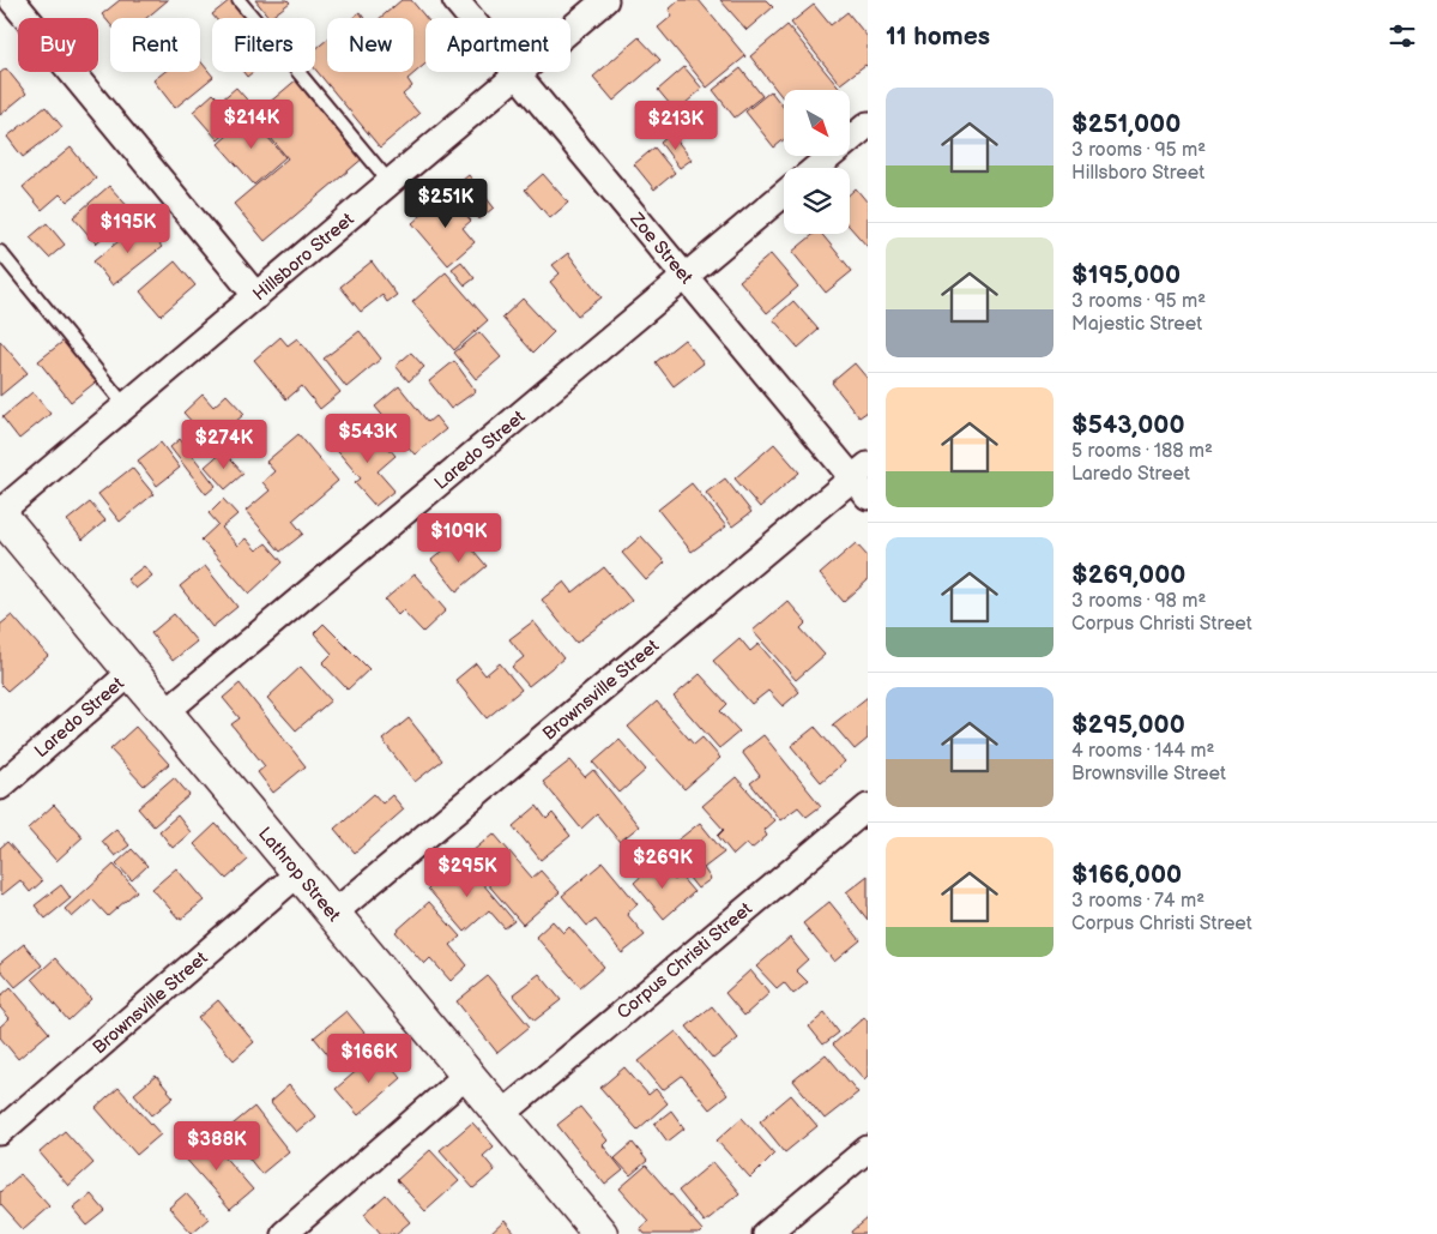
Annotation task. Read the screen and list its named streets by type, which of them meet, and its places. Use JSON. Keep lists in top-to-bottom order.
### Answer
{
  "streets": {
    "street": [
      "Zoe Street",
      "Hillsboro Street",
      "Laredo Street",
      "Brownsville Street",
      "Lathrop Street",
      "Corpus Christi Street"
    ]
  },
  "crossings": [
    ["Zoe Street", "Hillsboro Street"],
    ["Zoe Street", "Laredo Street"],
    ["Zoe Street", "Brownsville Street"],
    ["Hillsboro Street", "Lathrop Street"],
    ["Laredo Street", "Lathrop Street"],
    ["Brownsville Street", "Lathrop Street"],
    ["Lathrop Street", "Corpus Christi Street"]
  ],
  "north": "bottom right",
  "page": {
    "heading": "11 homes",
    "chip": [
      "Buy",
      "Rent",
      "Filters",
      "New",
      "Apartment"
    ],
    "list": [
      {
        "name": "$251,000",
        "note": "3 rooms · 95 m² · Hillsboro Street"
      },
      {
        "name": "$195,000",
        "note": "3 rooms · 95 m² · Majestic Street"
      },
      {
        "name": "$543,000",
        "note": "5 rooms · 188 m² · Laredo Street"
      },
      {
        "name": "$269,000",
        "note": "3 rooms · 98 m² · Corpus Christi Street"
      },
      {
        "name": "$295,000",
        "note": "4 rooms · 144 m² · Brownsville Street"
      },
      {
        "name": "$166,000",
        "note": "3 rooms · 74 m² · Corpus Christi Street"
      }
    ],
    "price": [
      "$214K",
      "$213K",
      "$251K",
      "$195K",
      "$543K",
      "$274K",
      "$109K",
      "$269K",
      "$295K",
      "$166K",
      "$388K"
    ]
  }
}
